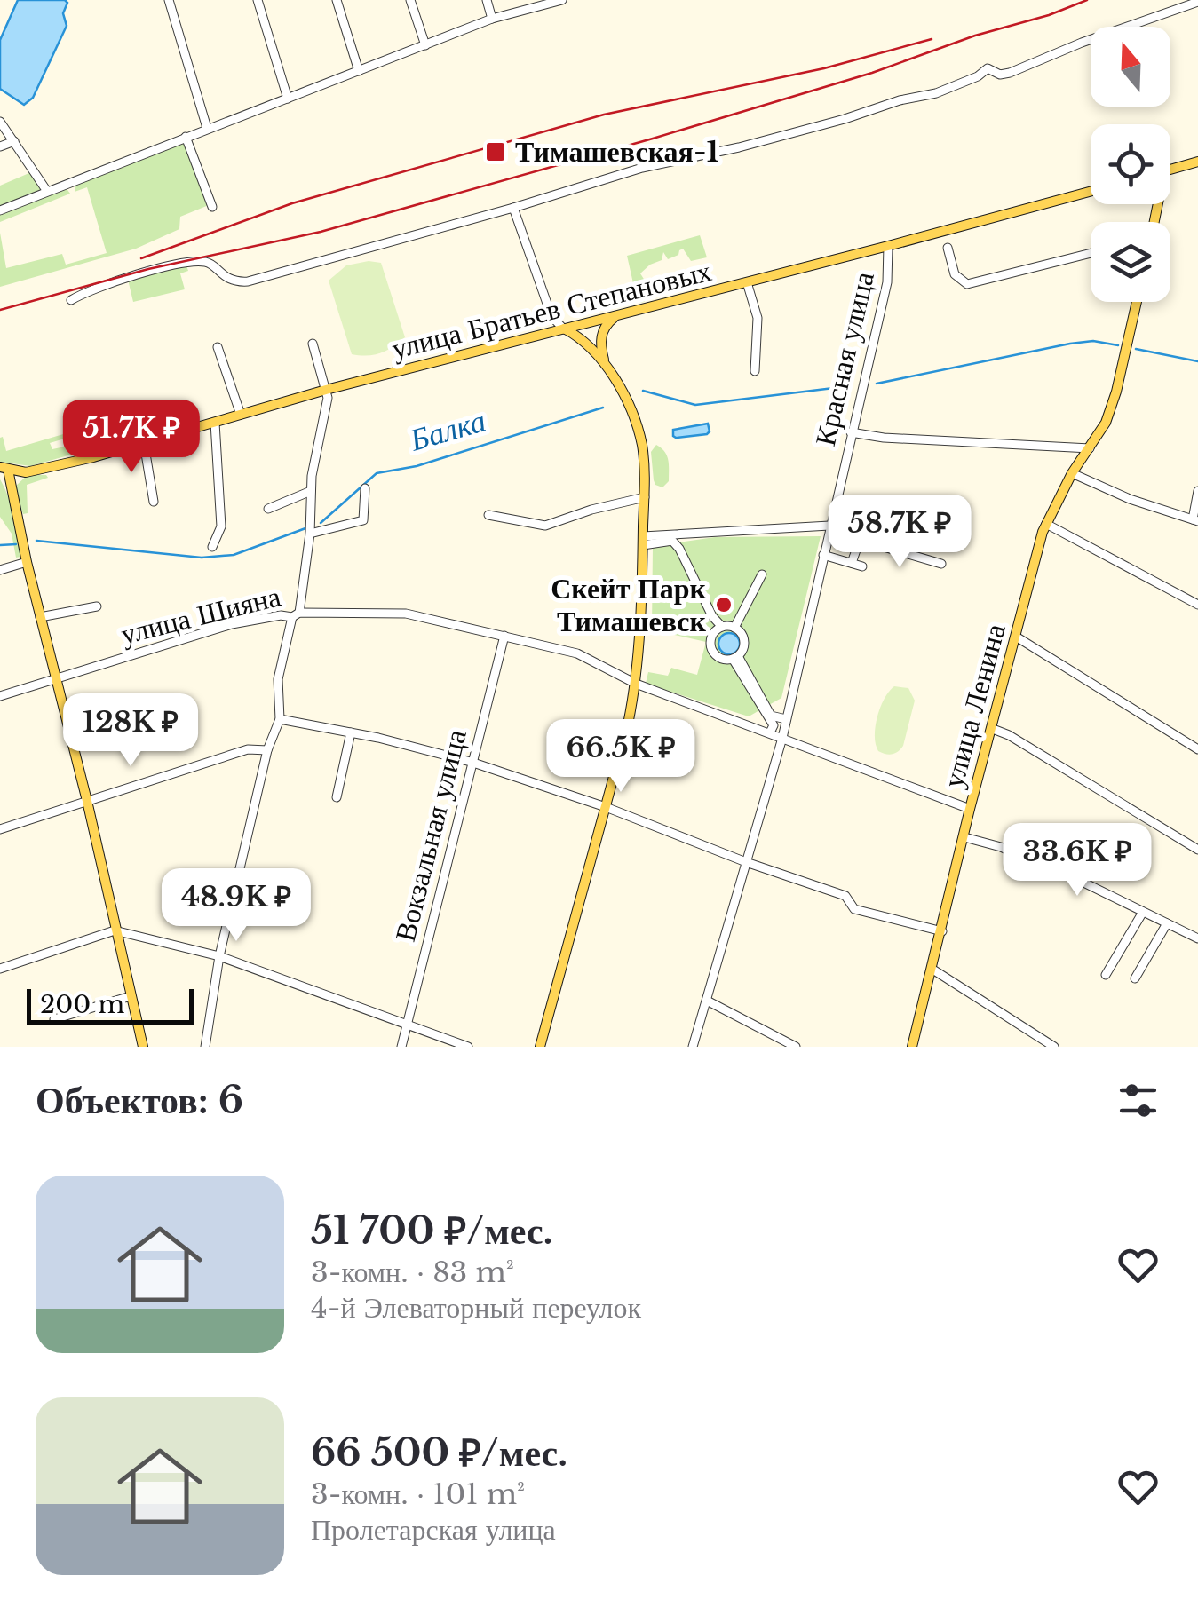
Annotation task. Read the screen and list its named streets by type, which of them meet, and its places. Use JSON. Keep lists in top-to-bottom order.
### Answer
{
  "streets": {
    "main road": ["улица Братьев Степановых", "улица Ленина"],
    "street": ["Красная улица", "улица Шияна", "Вокзальная улица"]
  },
  "crossings": [
    ["улица Братьев Степановых", "Красная улица"],
    ["Красная улица", "улица Шияна"],
    ["улица Шияна", "улица Ленина"],
    ["улица Шияна", "Вокзальная улица"]
  ],
  "water": ["Балка"],
  "places": {
    "transit": ["Тимашевская-1"],
    "other": ["Скейт Парк Тимашевск"]
  },
  "scale_bar": "200 m",
  "north": "top",
  "page": {
    "price": [
      "51.7K ₽",
      "58.7K ₽",
      "128K ₽",
      "66.5K ₽",
      "33.6K ₽",
      "48.9K ₽"
    ],
    "scale": "200 m",
    "heading": "Объектов: 6",
    "list": [
      {
        "name": "51 700 ₽/мес.",
        "note": "3-комн. · 83 m² · 4-й Элеваторный переулок"
      },
      {
        "name": "66 500 ₽/мес.",
        "note": "3-комн. · 101 m² · Пролетарская улица"
      }
    ]
  }
}
